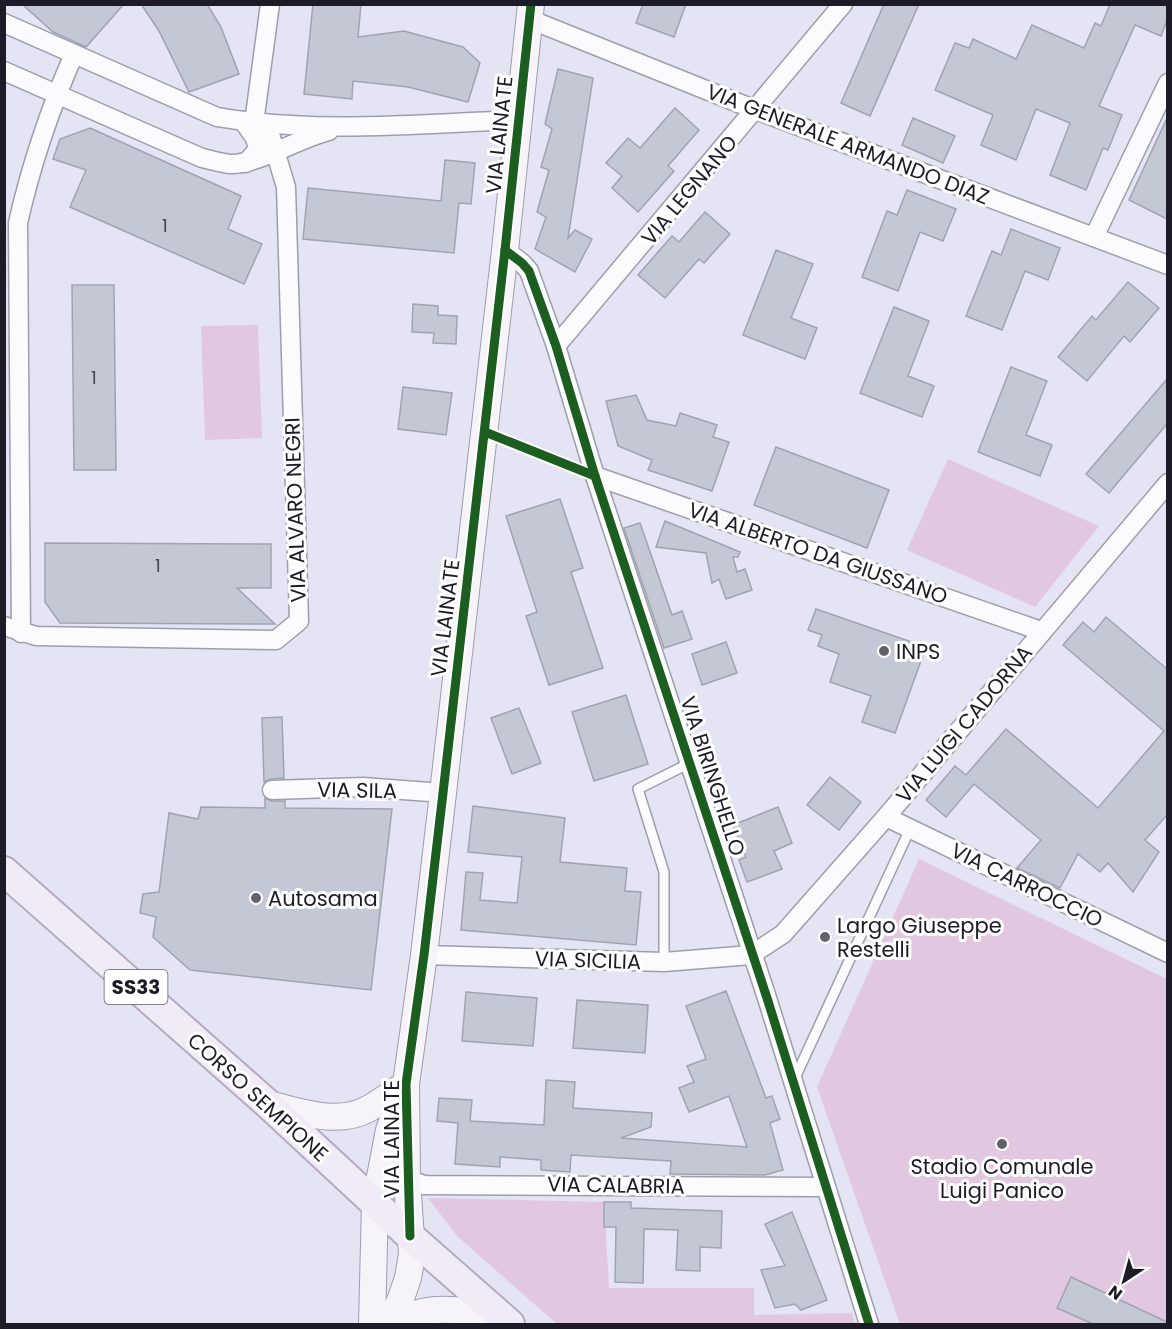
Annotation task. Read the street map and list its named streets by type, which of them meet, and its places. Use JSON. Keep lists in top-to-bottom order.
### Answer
{
  "streets": {
    "main road": ["SS33", "CORSO SEMPIONE"],
    "street": [
      "VIA LAINATE",
      "VIA GENERALE ARMANDO DIAZ",
      "VIA LEGNANO",
      "VIA ALVARO NEGRI",
      "VIA ALBERTO DA GIUSSANO",
      "VIA LUIGI CADORNA",
      "VIA BIRINGHELLO",
      "VIA SILA",
      "VIA CARROCCIO",
      "VIA SICILIA",
      "VIA CALABRIA"
    ]
  },
  "crossings": [
    ["VIA LAINATE", "VIA GENERALE ARMANDO DIAZ"],
    ["VIA LAINATE", "VIA BIRINGHELLO"],
    ["VIA LAINATE", "VIA SILA"],
    ["VIA LAINATE", "VIA SICILIA"],
    ["VIA LAINATE", "CORSO SEMPIONE"],
    ["VIA LAINATE", "VIA CALABRIA"],
    ["VIA GENERALE ARMANDO DIAZ", "VIA LEGNANO"],
    ["VIA LEGNANO", "VIA BIRINGHELLO"],
    ["VIA ALBERTO DA GIUSSANO", "VIA LUIGI CADORNA"],
    ["VIA ALBERTO DA GIUSSANO", "VIA BIRINGHELLO"],
    ["VIA LUIGI CADORNA", "VIA BIRINGHELLO"],
    ["VIA LUIGI CADORNA", "VIA CARROCCIO"],
    ["VIA LUIGI CADORNA", "VIA SICILIA"],
    ["VIA BIRINGHELLO", "VIA SICILIA"],
    ["VIA BIRINGHELLO", "VIA CALABRIA"]
  ],
  "places": [
    "INPS",
    "Autosama",
    "Largo Giuseppe Restelli",
    "Stadio Comunale Luigi Panico"
  ],
  "house_numbers": ["1", "1", "1"],
  "north": "bottom left"
}
